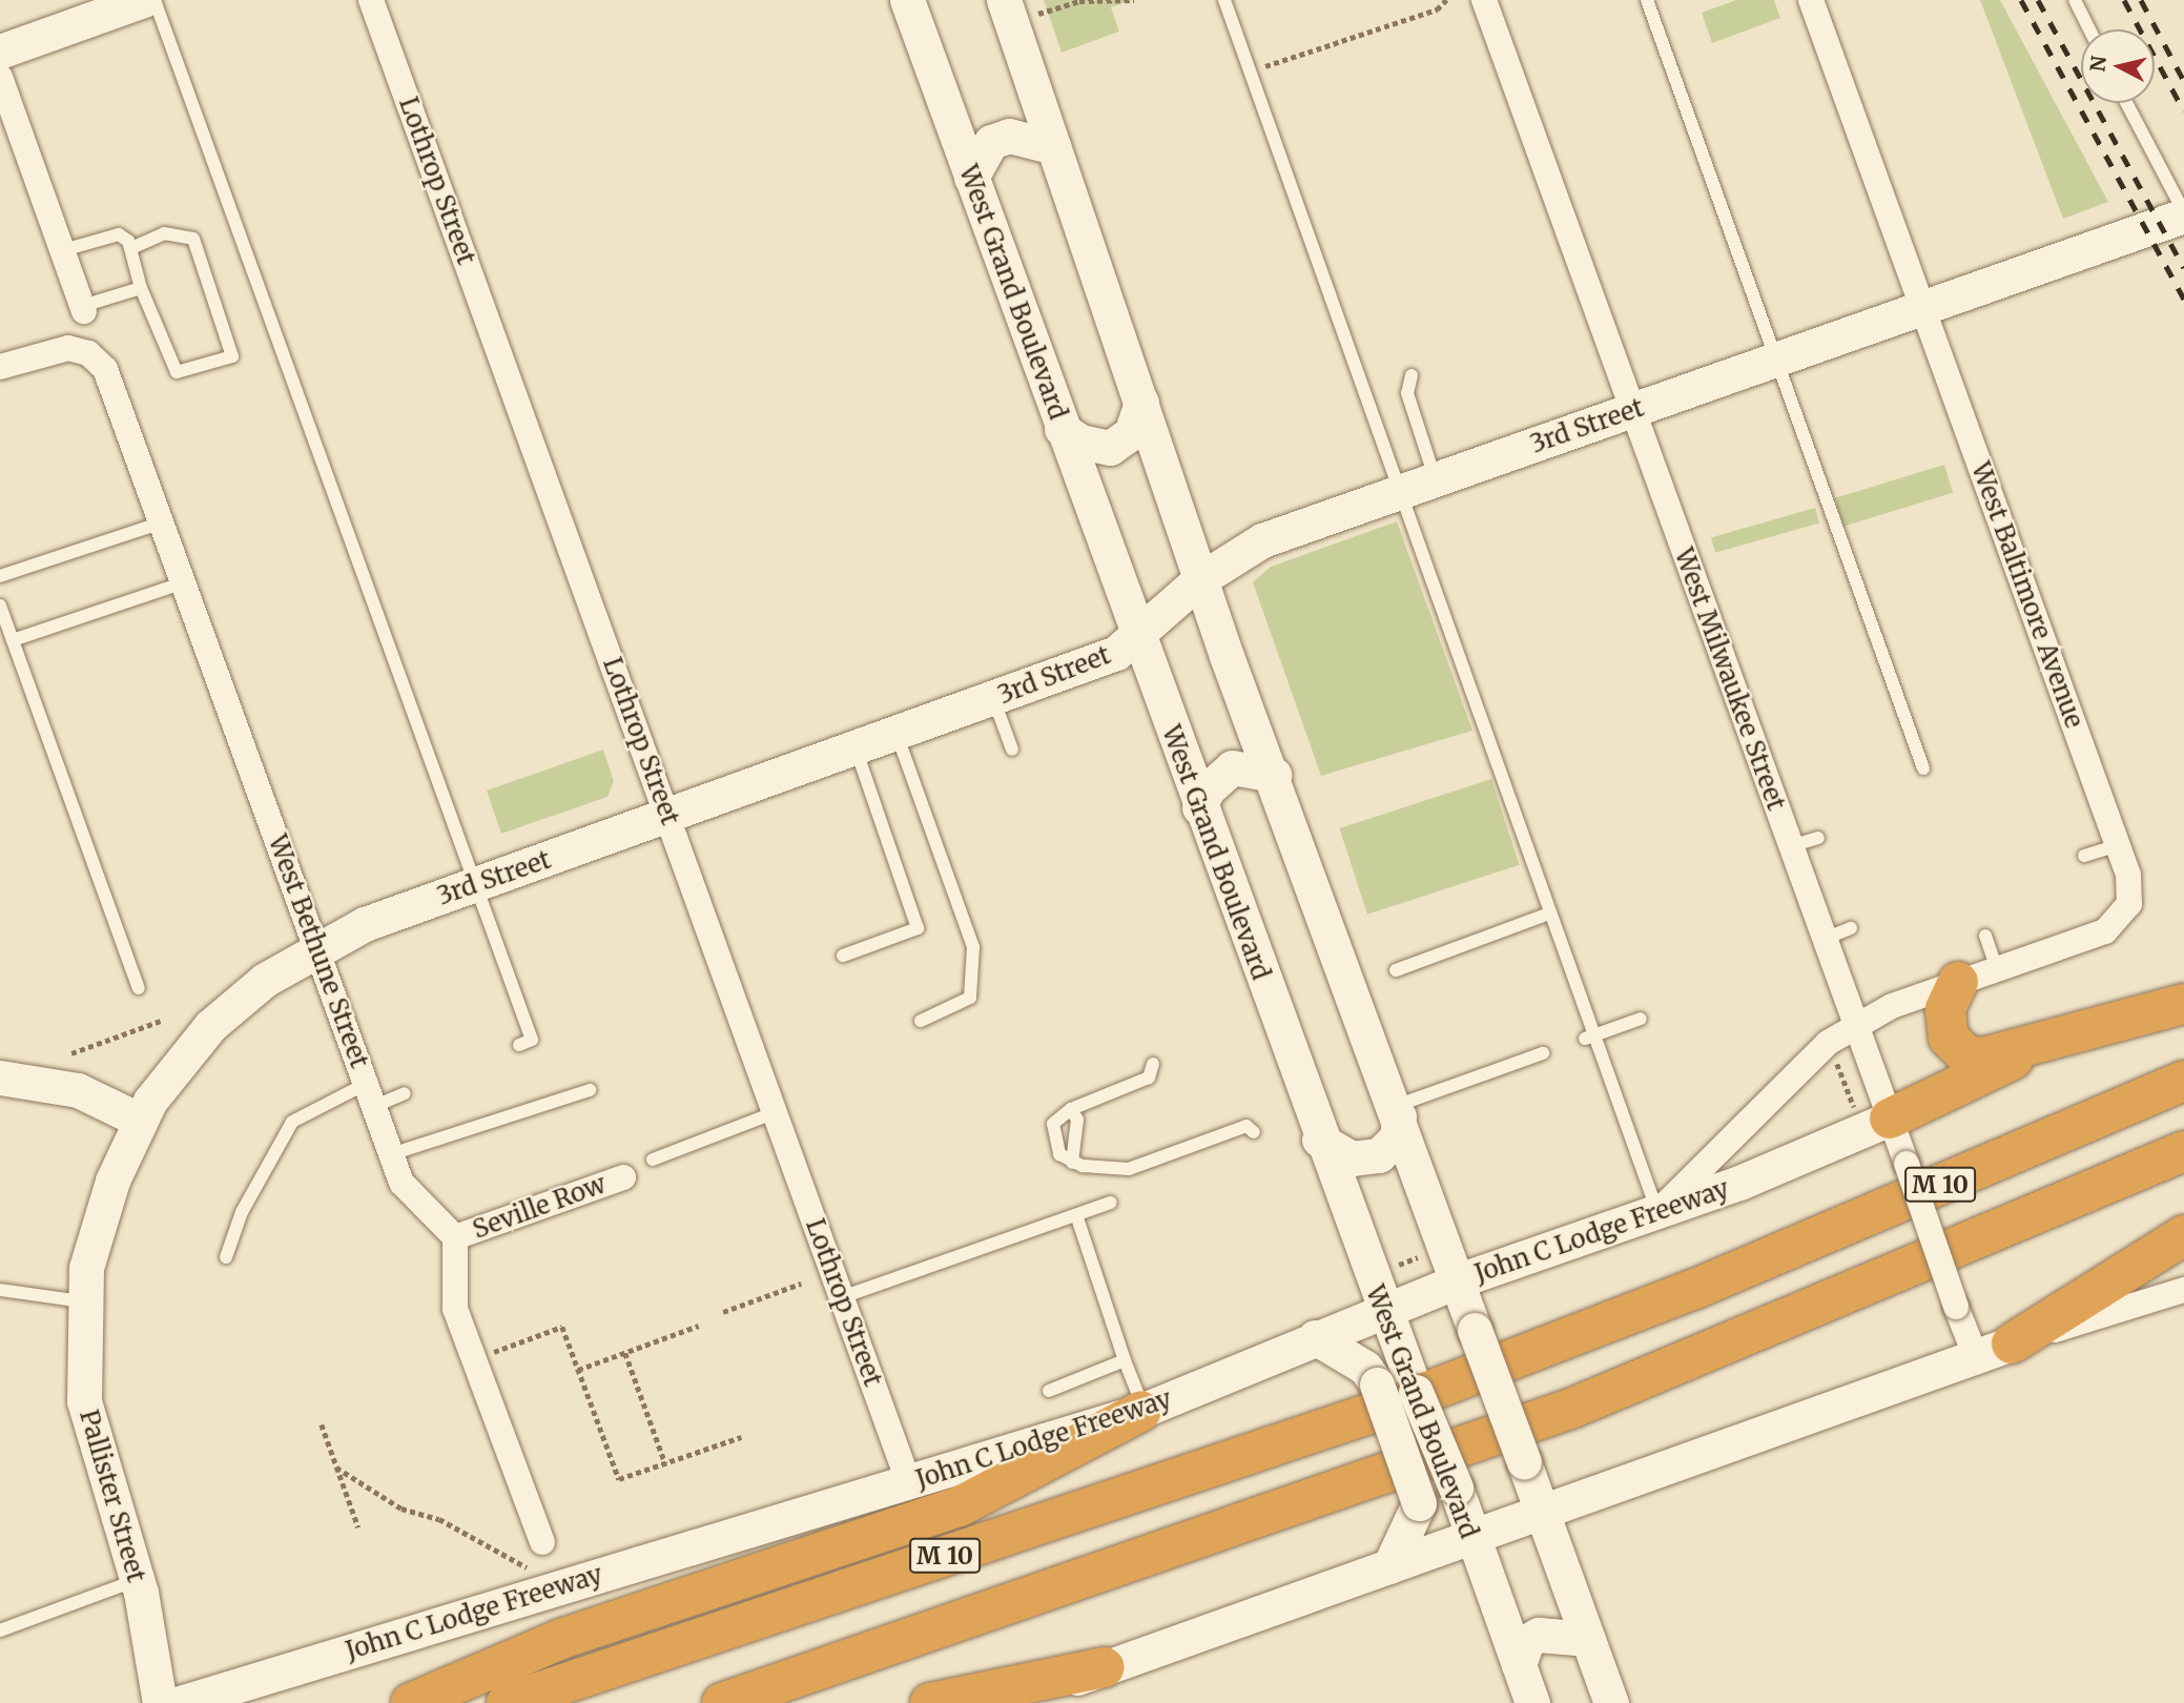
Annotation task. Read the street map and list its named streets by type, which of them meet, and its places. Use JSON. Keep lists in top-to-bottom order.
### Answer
{
  "streets": {
    "highway": ["M 10"],
    "main road": [
      "West Grand Boulevard",
      "3rd Street",
      "John C Lodge Freeway",
      "Pallister Street"
    ],
    "street": [
      "Lothrop Street",
      "West Baltimore Avenue",
      "West Milwaukee Street",
      "West Bethune Street",
      "Seville Row"
    ]
  },
  "crossings": [
    ["Lothrop Street", "3rd Street"],
    ["Lothrop Street", "John C Lodge Freeway"],
    ["West Grand Boulevard", "3rd Street"],
    ["West Grand Boulevard", "John C Lodge Freeway"],
    ["3rd Street", "West Baltimore Avenue"],
    ["3rd Street", "West Milwaukee Street"],
    ["3rd Street", "West Bethune Street"],
    ["3rd Street", "Pallister Street"],
    ["West Baltimore Avenue", "West Milwaukee Street"],
    ["West Baltimore Avenue", "John C Lodge Freeway"],
    ["West Milwaukee Street", "John C Lodge Freeway"],
    ["West Bethune Street", "Seville Row"]
  ],
  "north": "left"
}
